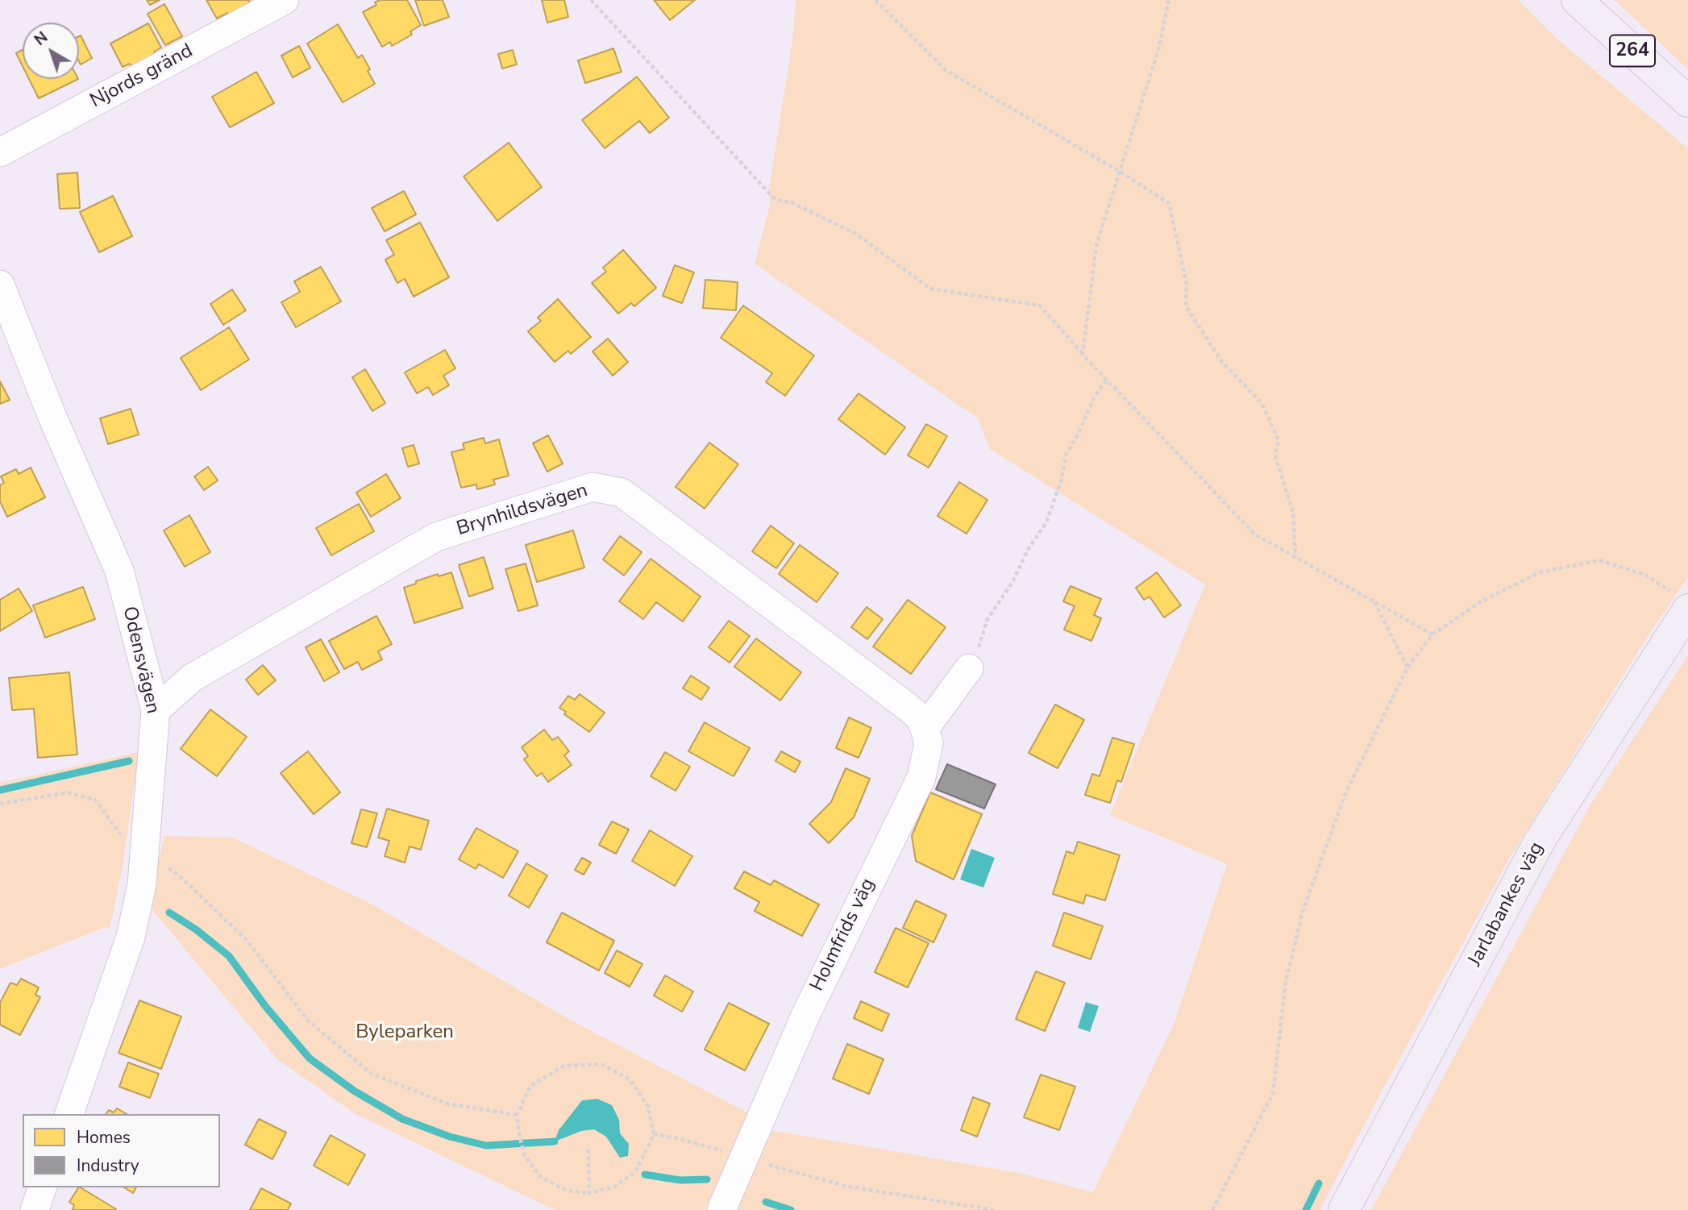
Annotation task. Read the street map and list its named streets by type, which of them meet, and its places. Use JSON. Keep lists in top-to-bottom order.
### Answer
{
  "streets": {
    "main road": ["264", "Jarlabankes väg"],
    "street": [
      "Njords gränd",
      "Brynhildsvägen",
      "Odensvägen",
      "Holmfrids väg"
    ]
  },
  "crossings": [
    ["Brynhildsvägen", "Odensvägen"],
    ["Brynhildsvägen", "Holmfrids väg"]
  ],
  "parks": ["Byleparken"],
  "legend": ["Homes", "Industry"],
  "north": "top left"
}
